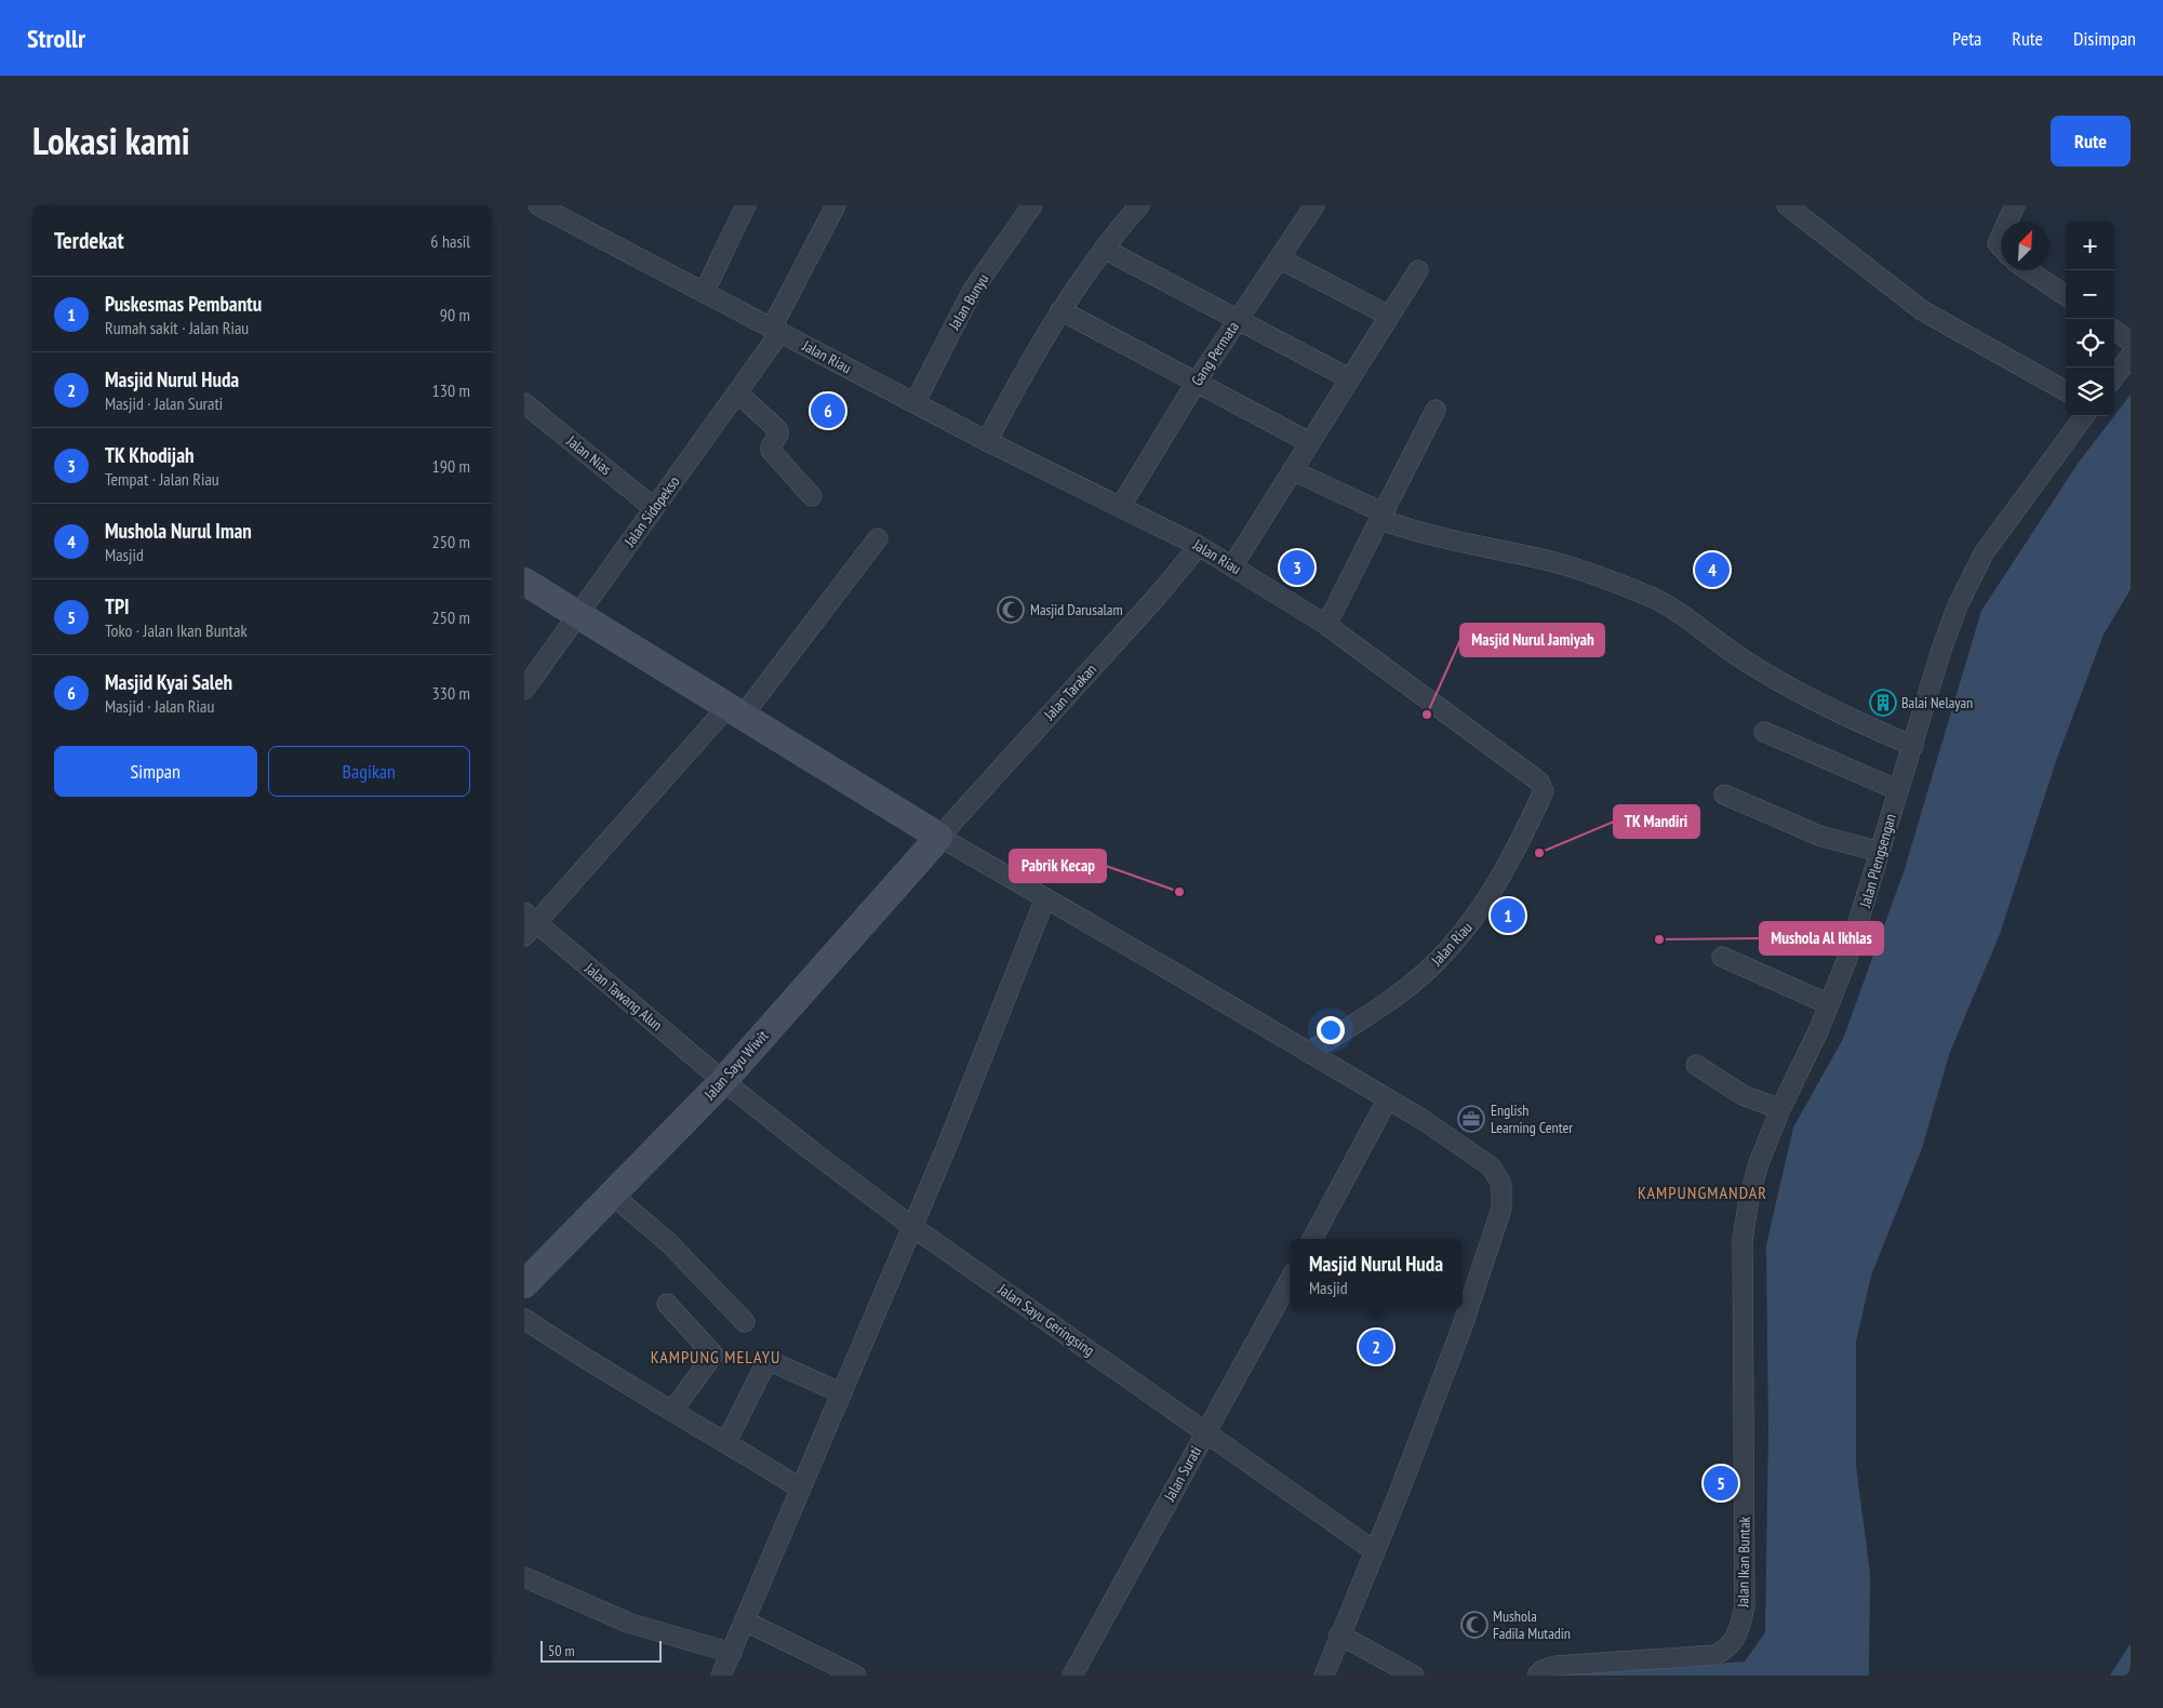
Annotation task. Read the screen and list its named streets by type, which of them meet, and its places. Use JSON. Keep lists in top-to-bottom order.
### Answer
{
  "streets": {
    "main road": ["Jalan Sayu Wiwit"],
    "street": [
      "Jalan Bunyu",
      "Gang Permata",
      "Jalan Riau",
      "Jalan Nias",
      "Jalan Sidopekso",
      "Jalan Tarakan",
      "Jalan Plengsengan",
      "Jalan Tawang Alun",
      "Jalan Sayu Geringsing",
      "Jalan Surati",
      "Jalan Ikan Buntak"
    ]
  },
  "crossings": [
    ["Jalan Bunyu", "Jalan Riau"],
    ["Gang Permata", "Jalan Riau"],
    ["Jalan Riau", "Jalan Sidopekso"],
    ["Jalan Riau", "Jalan Tarakan"],
    ["Jalan Nias", "Jalan Sidopekso"],
    ["Jalan Tarakan", "Jalan Sayu Wiwit"],
    ["Jalan Plengsengan", "Jalan Ikan Buntak"],
    ["Jalan Tawang Alun", "Jalan Sayu Wiwit"],
    ["Jalan Tawang Alun", "Jalan Sayu Geringsing"],
    ["Jalan Sayu Wiwit", "Jalan Sayu Geringsing"],
    ["Jalan Sayu Geringsing", "Jalan Surati"]
  ],
  "districts": ["KAMPUNGMANDAR", "KAMPUNG MELAYU"],
  "places": {
    "mosque": ["Masjid Darusalam", "Mushola Fadila Mutadin"],
    "building": ["Balai Nelayan"],
    "other": [
      "Masjid Nurul Jamiyah",
      "TK Mandiri",
      "Pabrik Kecap",
      "Mushola Al Ikhlas"
    ],
    "office": ["English Learning Center"]
  },
  "scale_bar": "50 m",
  "north": "top right",
  "page": {
    "header": "Strollr",
    "nav": ["Peta", "Rute", "Disimpan"],
    "title": "Lokasi kami",
    "buttons": [
      "Rute",
      ["Simpan", "Bagikan"]
    ],
    "heading": ["Terdekat", "6 hasil"],
    "map_buttons": ["+", "−"],
    "list": [
      {
        "mark": "1",
        "name": "Puskesmas Pembantu",
        "note": "Rumah sakit · Jalan Riau",
        "value": "90 m"
      },
      {
        "mark": "2",
        "name": "Masjid Nurul Huda",
        "note": "Masjid · Jalan Surati",
        "value": "130 m"
      },
      {
        "mark": "3",
        "name": "TK Khodijah",
        "note": "Tempat · Jalan Riau",
        "value": "190 m"
      },
      {
        "mark": "4",
        "name": "Mushola Nurul Iman",
        "note": "Masjid",
        "value": "250 m"
      },
      {
        "mark": "5",
        "name": "TPI",
        "note": "Toko · Jalan Ikan Buntak",
        "value": "250 m"
      },
      {
        "mark": "6",
        "name": "Masjid Kyai Saleh",
        "note": "Masjid · Jalan Riau",
        "value": "330 m"
      }
    ],
    "pins": [
      "6",
      "3",
      "4",
      "1",
      "2",
      "5"
    ],
    "popup": ["Masjid Nurul Huda", "Masjid"],
    "scale": "50 m"
  }
}
